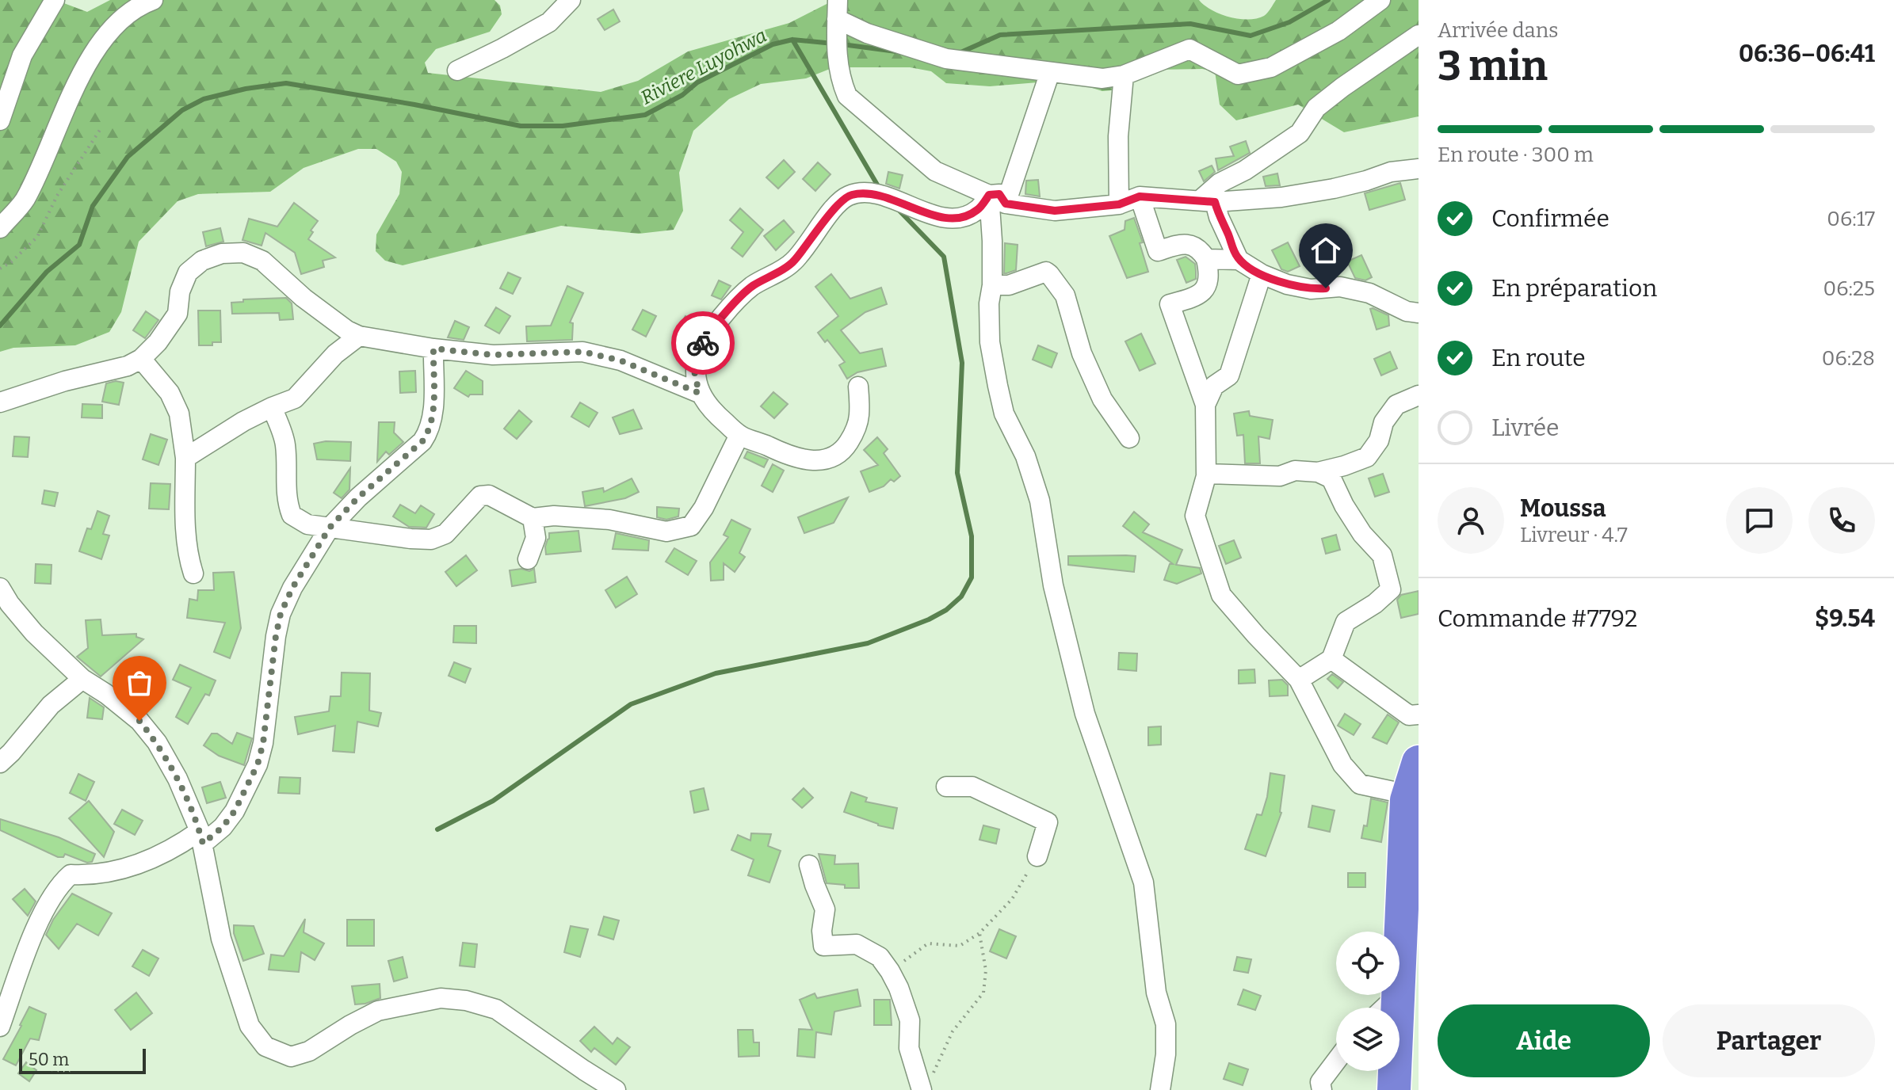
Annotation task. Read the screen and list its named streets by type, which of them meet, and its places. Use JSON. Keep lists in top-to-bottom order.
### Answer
{
  "water": ["Riviere Luyohwa"],
  "scale_bar": "50 m",
  "page": {
    "heading": ["3 min", "Arrivée dans", "06:36–06:41"],
    "panel": [
      "Moussa",
      "Livreur · 4.7",
      "Commande #7792",
      "$9.54"
    ],
    "bar": "En route · 300 m",
    "list": [
      ["Confirmée", "06:17"],
      ["En préparation", "06:25"],
      ["En route", "06:28"],
      "Livrée"
    ],
    "buttons": ["Aide", "Partager"],
    "scale": "50 m"
  }
}
